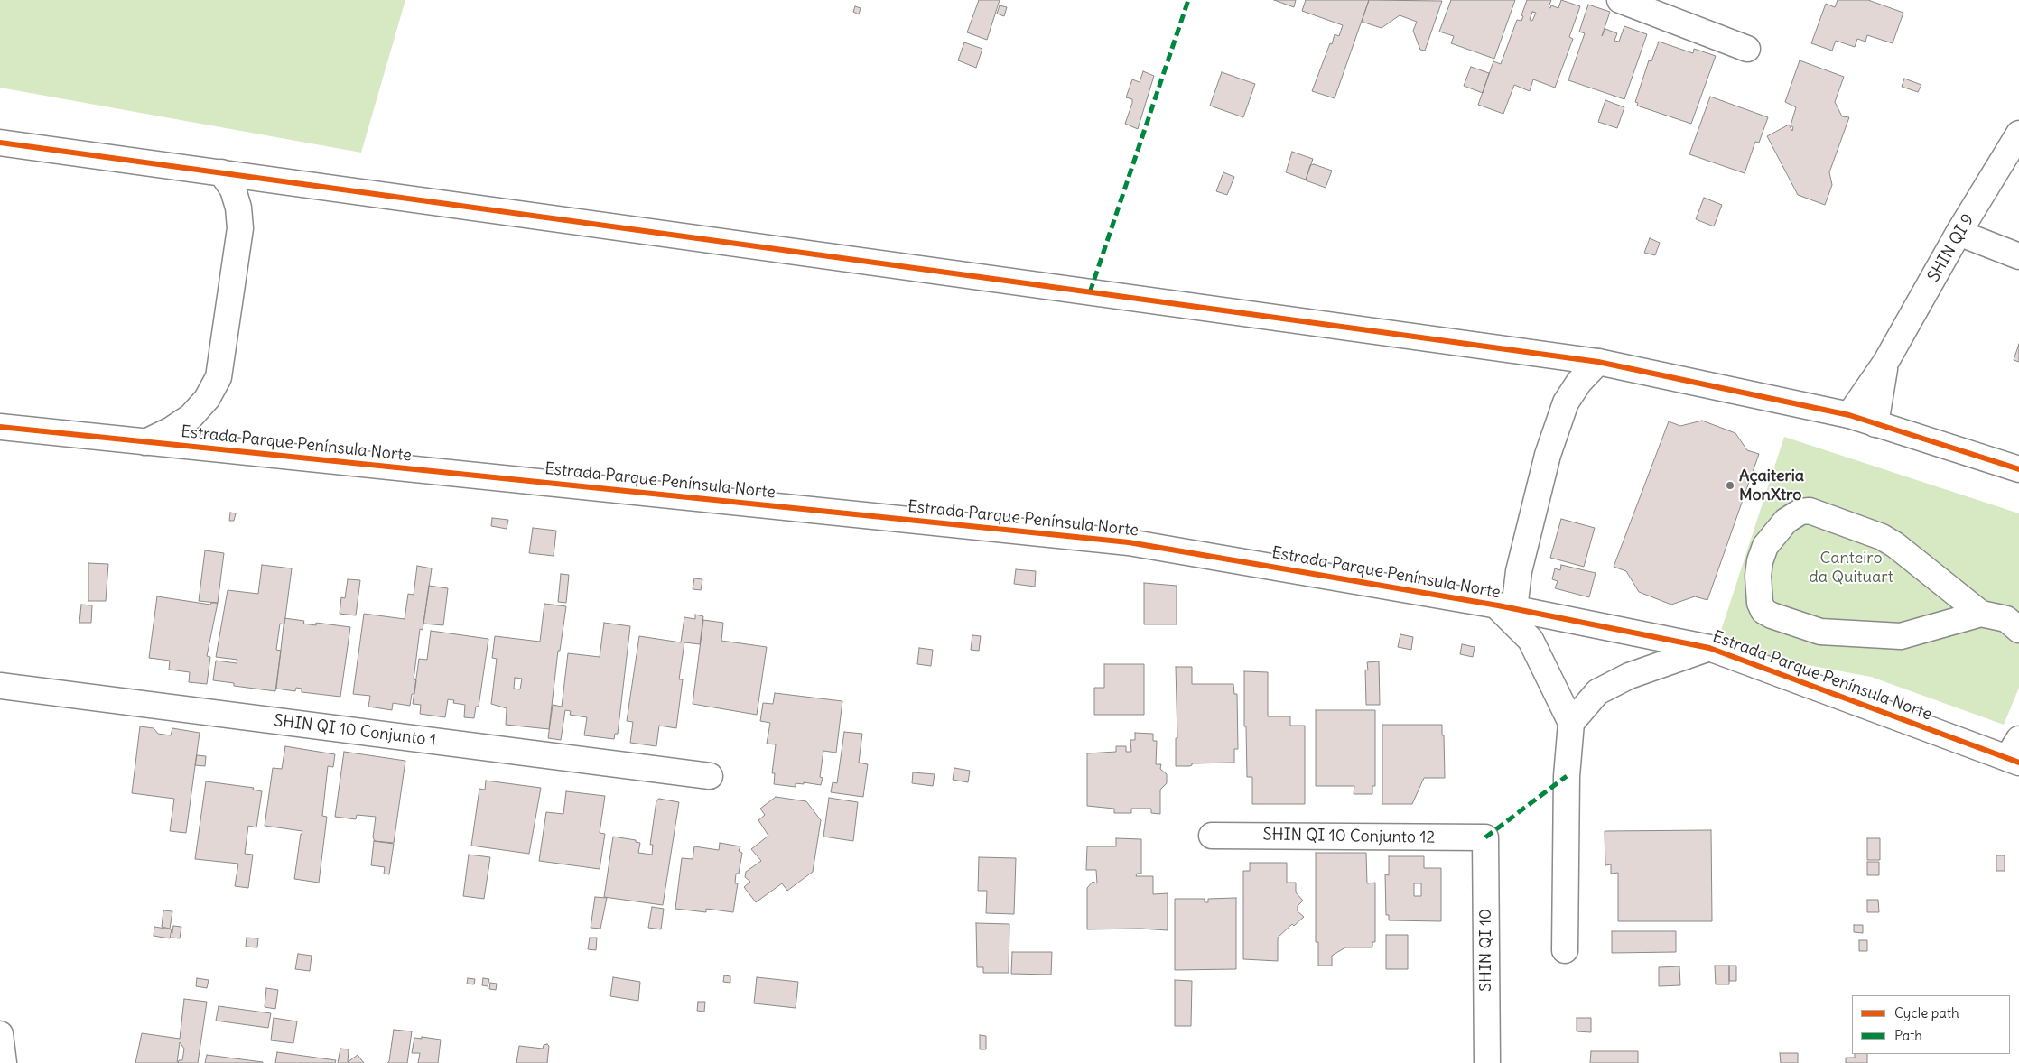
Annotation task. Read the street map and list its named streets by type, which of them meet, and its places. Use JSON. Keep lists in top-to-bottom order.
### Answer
{
  "streets": {
    "main road": [
      "SHIN QI 9",
      "Estrada Parque Península Norte",
      "SHIN QI 10 Conjunto 1",
      "SHIN QI 10 Conjunto 12",
      "SHIN QI 10"
    ]
  },
  "crossings": [
    ["SHIN QI 10 Conjunto 12", "SHIN QI 10"]
  ],
  "parks": ["Canteiro da Quituart"],
  "places": ["Açaiteria MonXtro"],
  "legend": ["Cycle path", "Path"]
}
